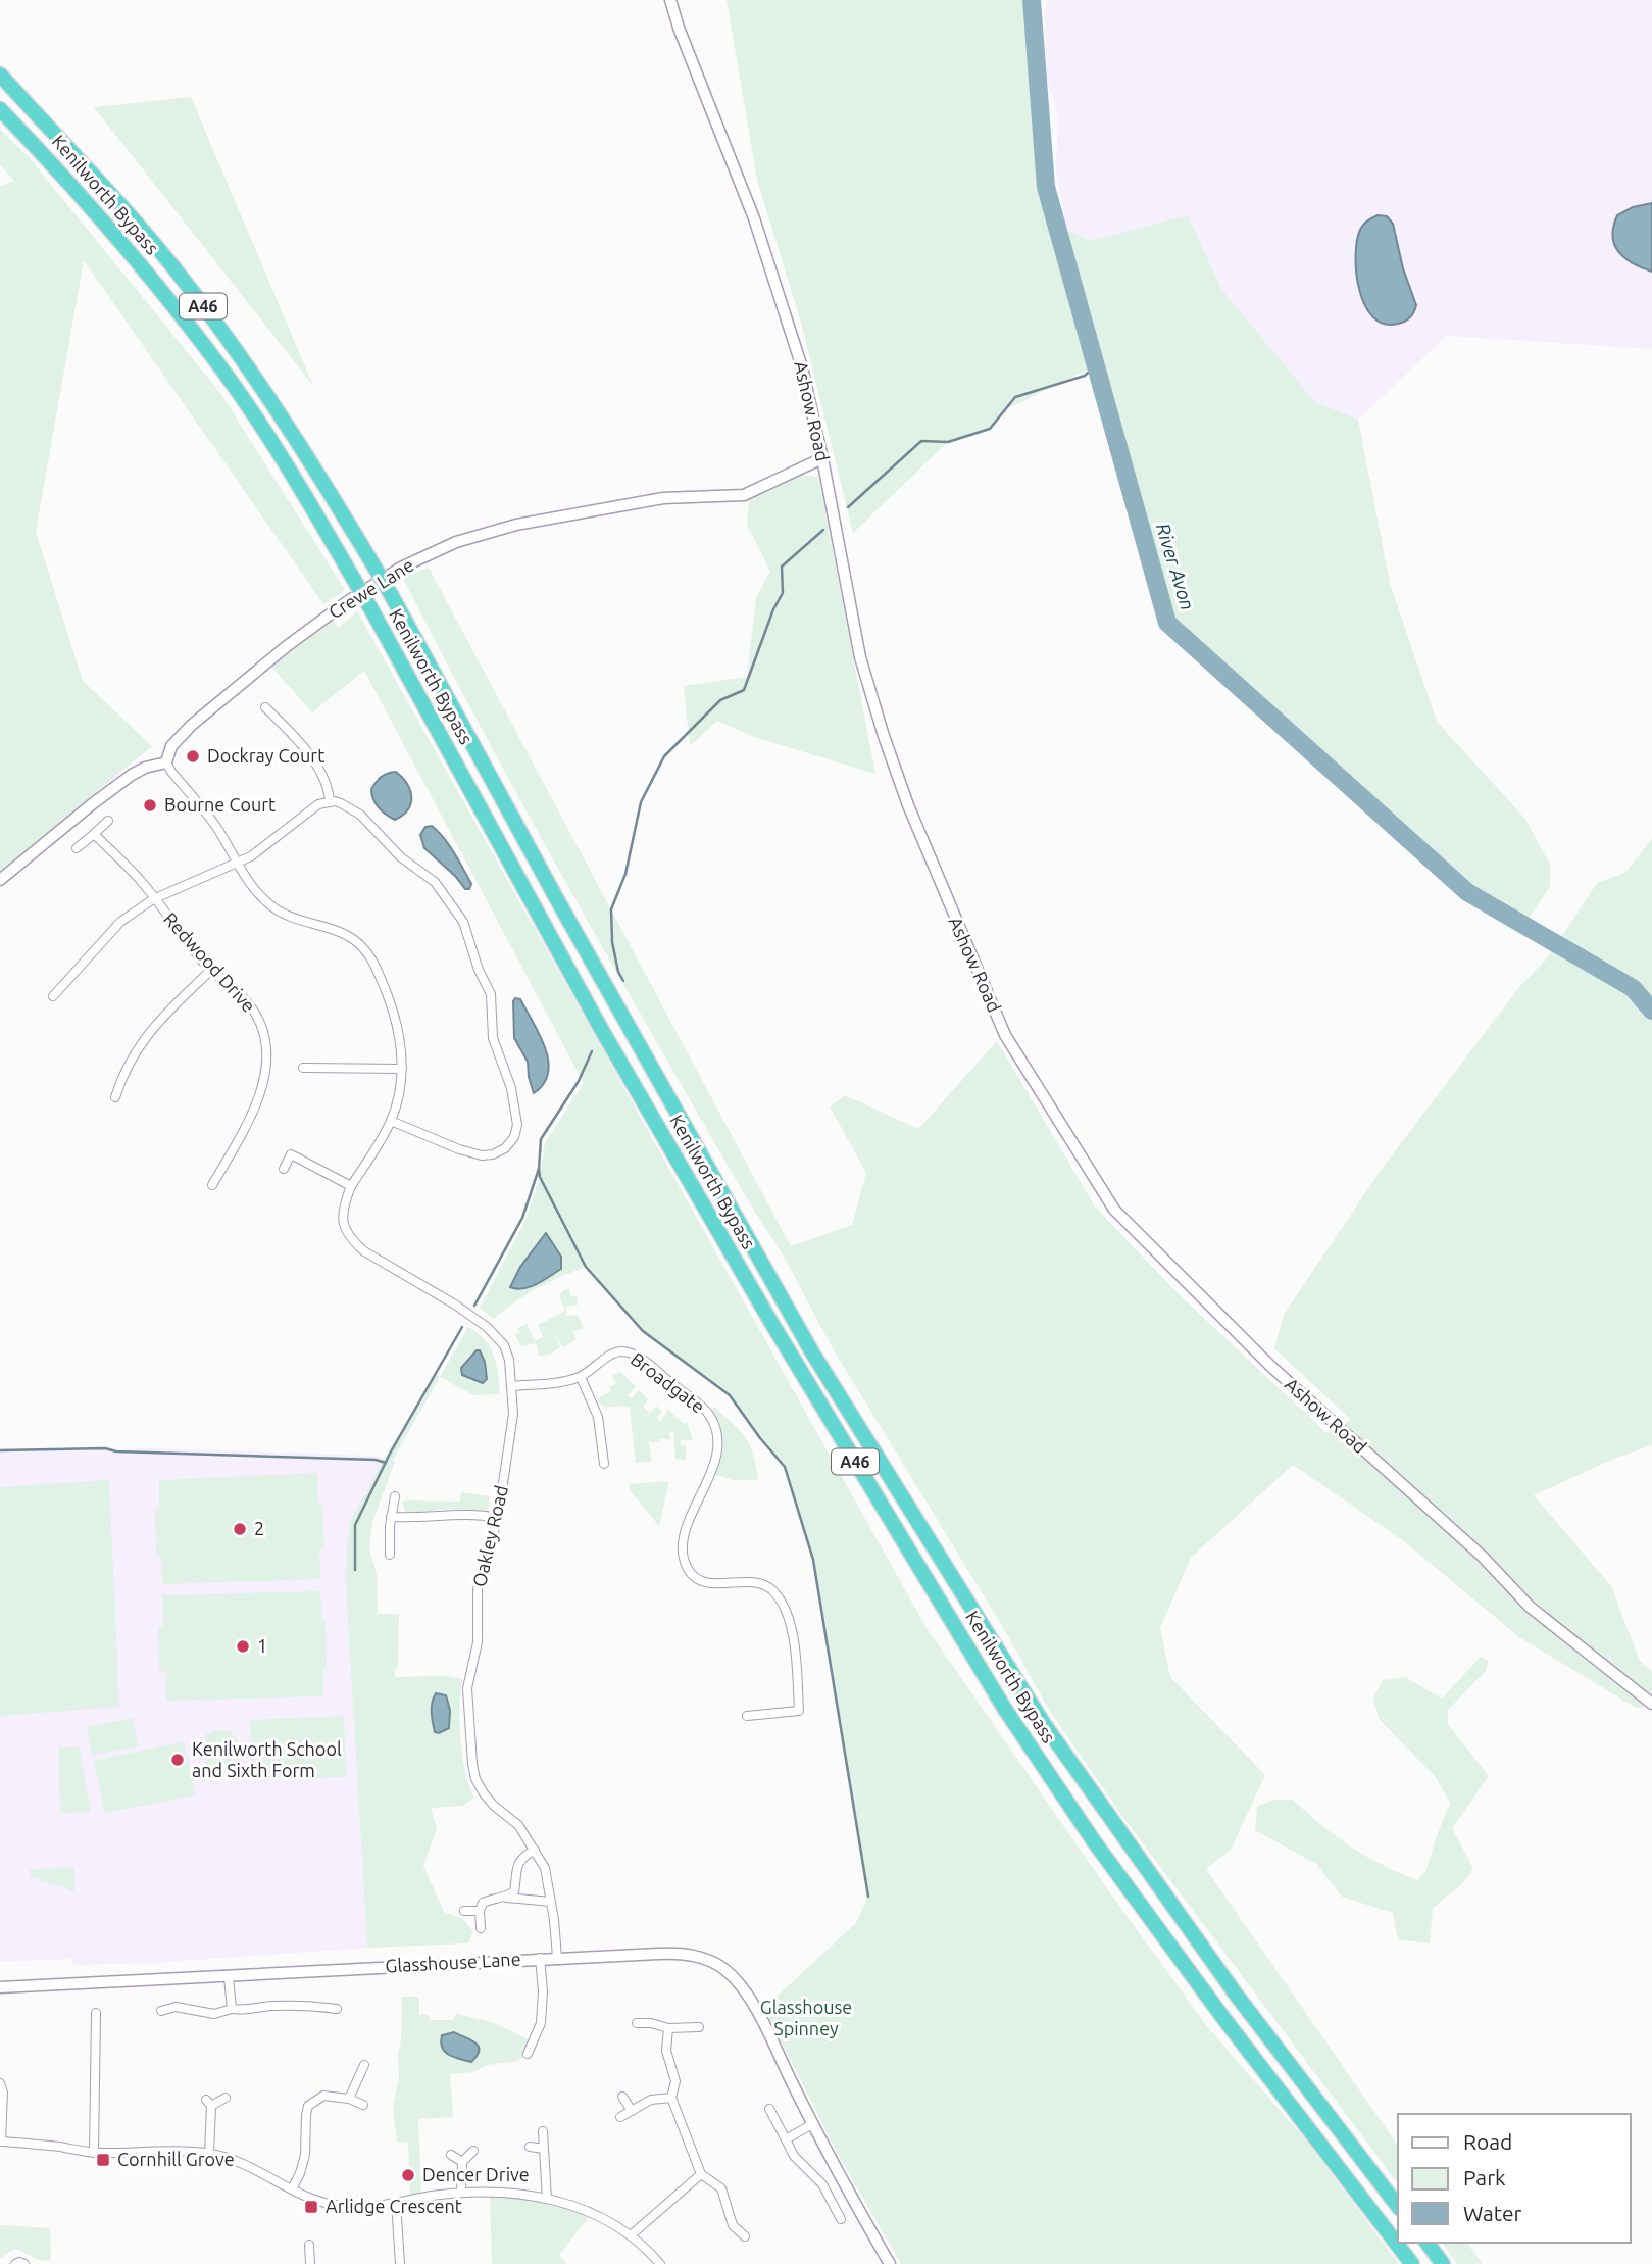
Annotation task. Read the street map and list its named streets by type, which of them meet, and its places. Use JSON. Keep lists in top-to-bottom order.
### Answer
{
  "streets": {
    "highway": ["Kenilworth Bypass", "A46"],
    "street": [
      "Ashow Road",
      "Crewe Lane",
      "Redwood Drive",
      "Broadgate",
      "Oakley Road",
      "Glasshouse Lane"
    ]
  },
  "crossings": [
    ["Ashow Road", "Crewe Lane"],
    ["Broadgate", "Oakley Road"],
    ["Oakley Road", "Glasshouse Lane"]
  ],
  "water": ["River Avon"],
  "parks": ["Glasshouse Spinney"],
  "places": {
    "other": [
      "Dockray Court",
      "Bourne Court",
      "2",
      "1",
      "Kenilworth School and Sixth Form",
      "Dencer Drive"
    ],
    "transit": ["Cornhill Grove", "Arlidge Crescent"]
  },
  "legend": ["Road", "Park", "Water"]
}
